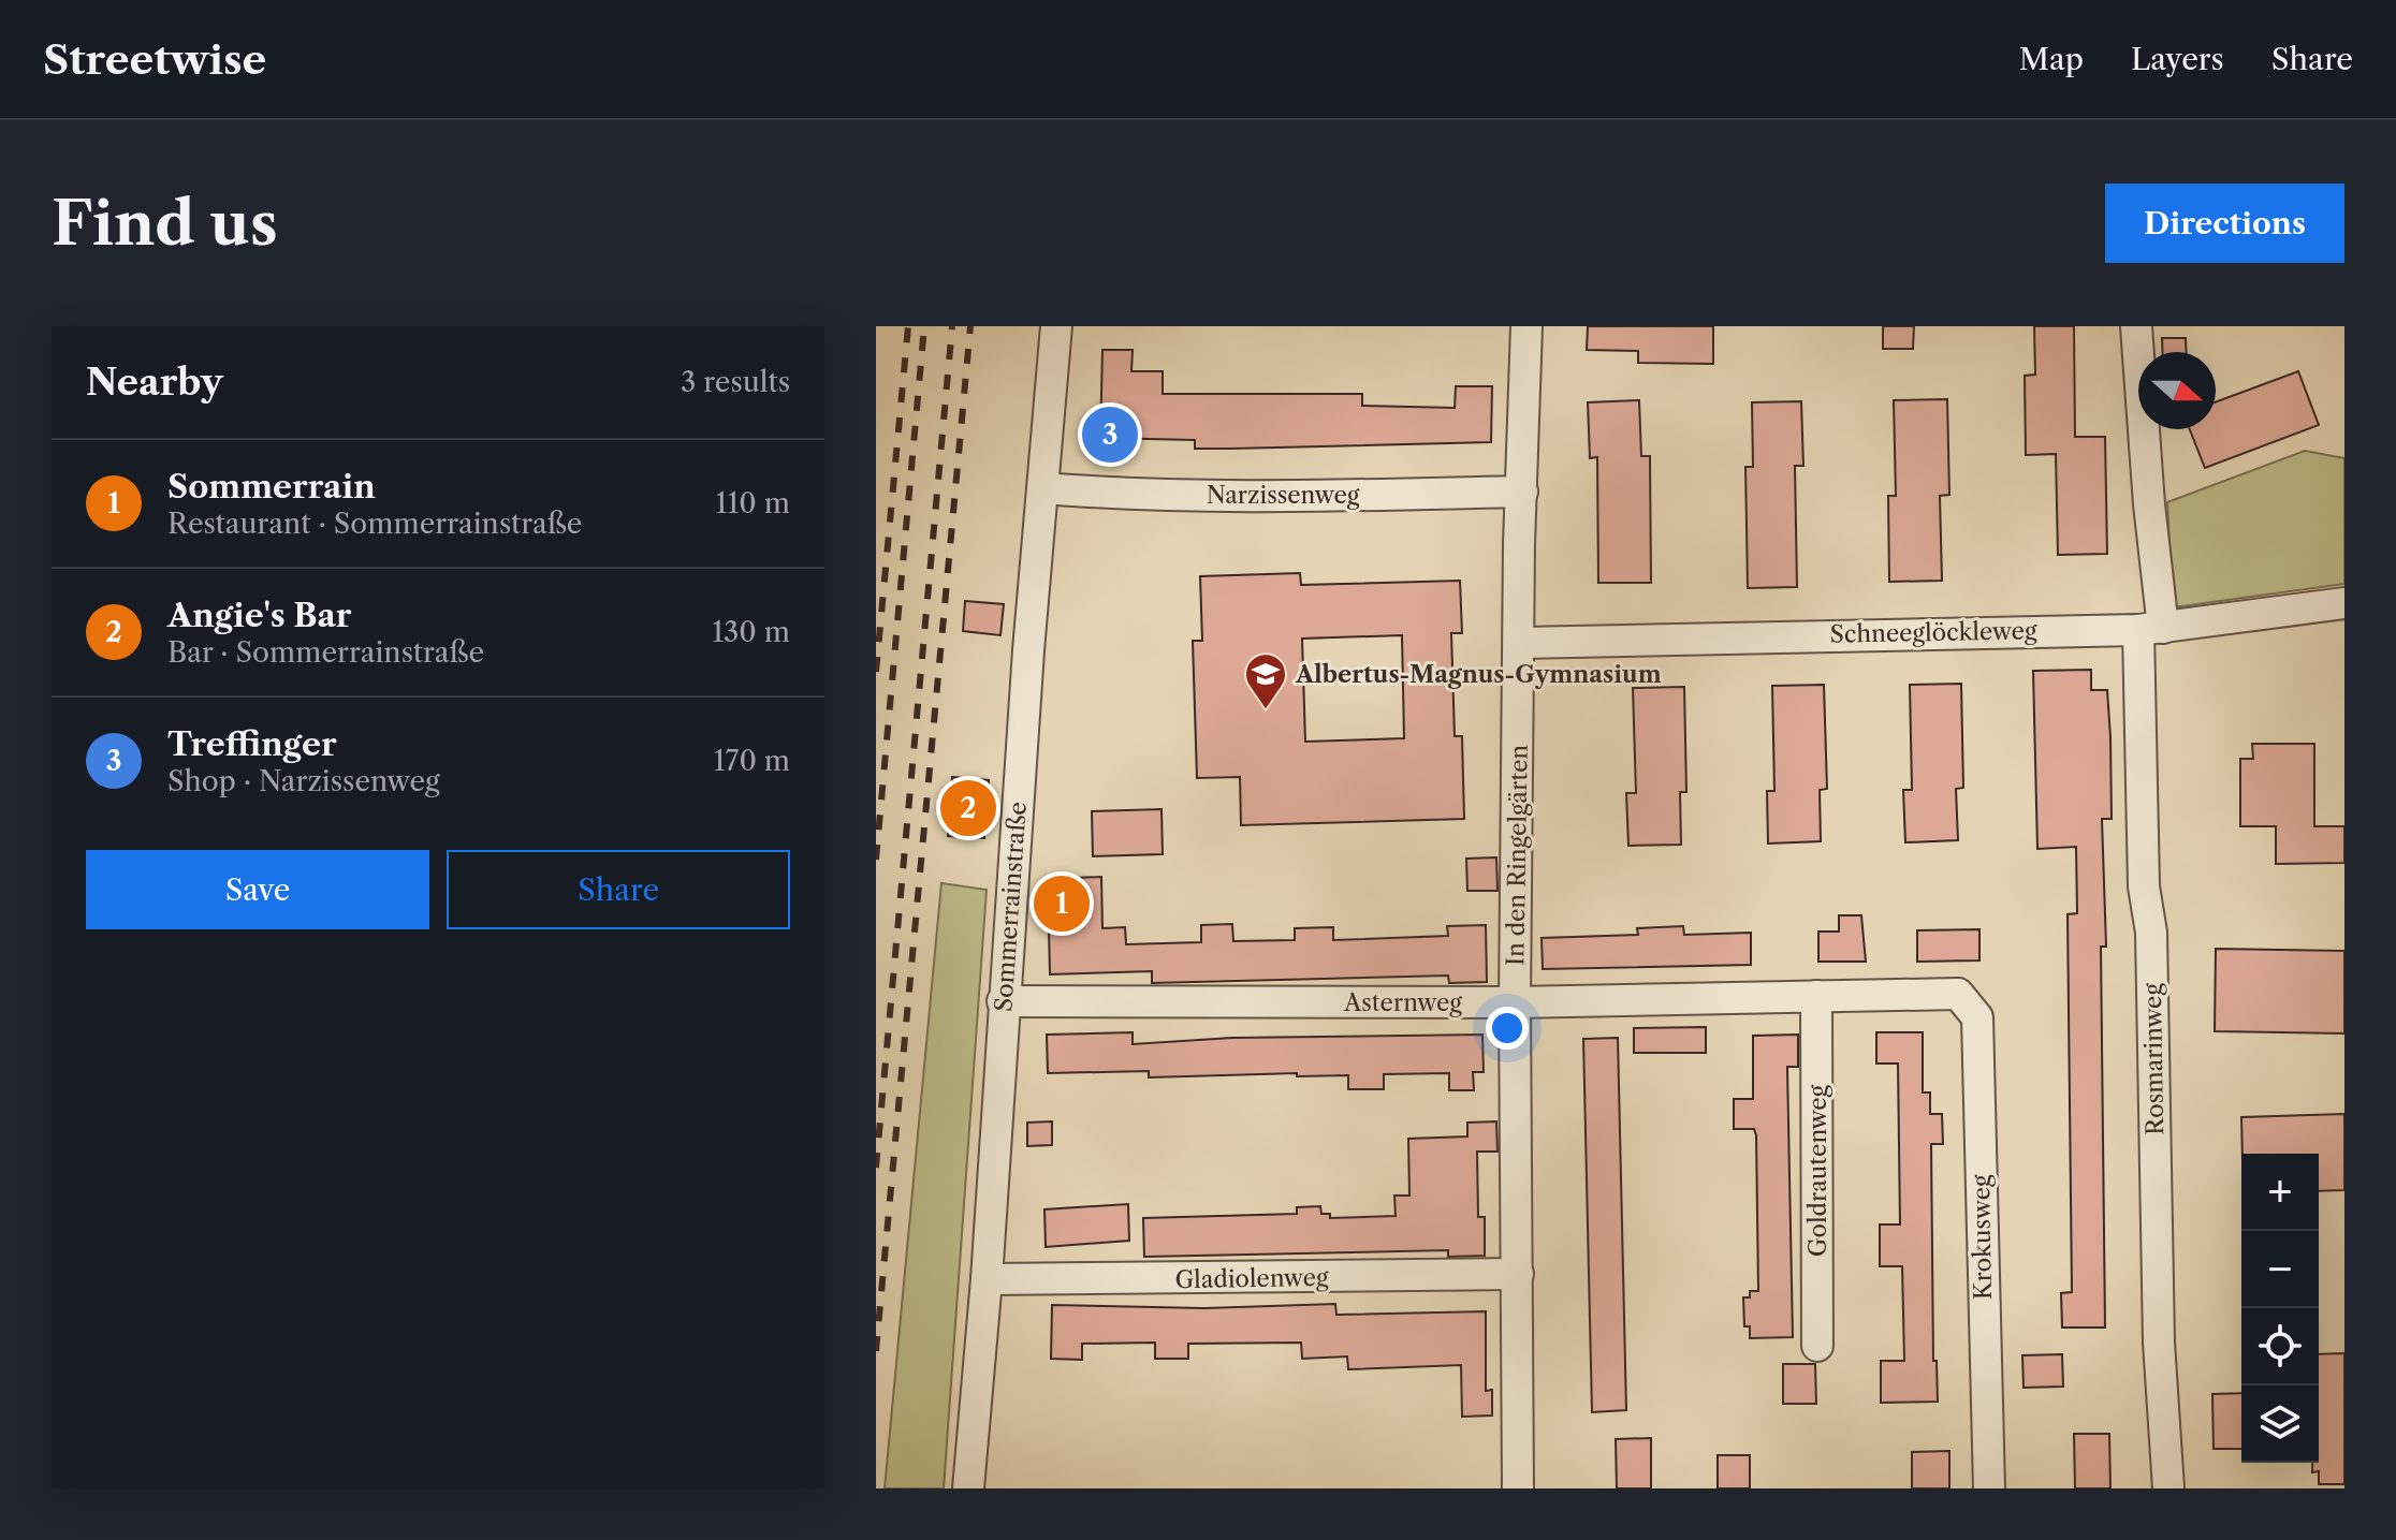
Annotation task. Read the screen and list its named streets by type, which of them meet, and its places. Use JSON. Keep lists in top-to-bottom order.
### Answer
{
  "streets": {
    "street": [
      "Narzissenweg",
      "Schneeglöckleweg",
      "In den Ringelgärten",
      "Sommerrainstraße",
      "Asternweg",
      "Rosmarinweg",
      "Goldrautenweg",
      "Krokusweg",
      "Gladiolenweg"
    ]
  },
  "crossings": [
    ["Narzissenweg", "In den Ringelgärten"],
    ["Narzissenweg", "Sommerrainstraße"],
    ["Schneeglöckleweg", "In den Ringelgärten"],
    ["Schneeglöckleweg", "Rosmarinweg"],
    ["In den Ringelgärten", "Asternweg"],
    ["In den Ringelgärten", "Gladiolenweg"],
    ["Sommerrainstraße", "Asternweg"],
    ["Sommerrainstraße", "Gladiolenweg"],
    ["Asternweg", "Goldrautenweg"],
    ["Asternweg", "Krokusweg"]
  ],
  "places": {
    "school or university": ["Albertus-Magnus-Gymnasium"]
  },
  "north": "right",
  "page": {
    "header": "Streetwise",
    "nav": ["Map", "Layers", "Share"],
    "buttons": [
      "Directions",
      ["Save", "Share"]
    ],
    "title": "Find us",
    "heading": ["Nearby", "3 results"],
    "pins": ["3", "2", "1"],
    "list": [
      {
        "mark": "1",
        "name": "Sommerrain",
        "note": "Restaurant · Sommerrainstraße",
        "value": "110 m"
      },
      {
        "mark": "2",
        "name": "Angie's Bar",
        "note": "Bar · Sommerrainstraße",
        "value": "130 m"
      },
      {
        "mark": "3",
        "name": "Treffinger",
        "note": "Shop · Narzissenweg",
        "value": "170 m"
      }
    ],
    "map_buttons": ["+", "−"]
  }
}
